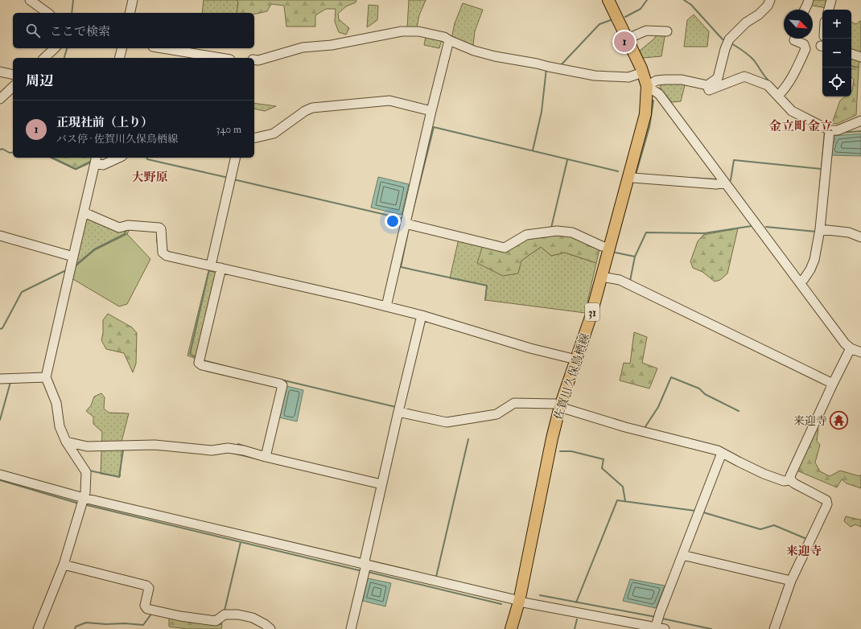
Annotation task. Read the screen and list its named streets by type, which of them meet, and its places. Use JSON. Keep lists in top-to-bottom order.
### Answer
{
  "streets": {
    "main road": ["31", "佐賀川久保鳥栖線"]
  },
  "districts": ["金立町金立", "大野原", "来迎寺"],
  "places": {
    "temple": ["来迎寺"]
  },
  "north": "bottom right",
  "page": {
    "map_buttons": ["+", "−"],
    "search": "ここで検索",
    "pins": "1",
    "heading": "周辺",
    "list": [
      {
        "mark": "1",
        "name": "正現社前（上り）",
        "note": "バス停 · 佐賀川久保鳥栖線",
        "value": "340 m"
      }
    ]
  }
}
